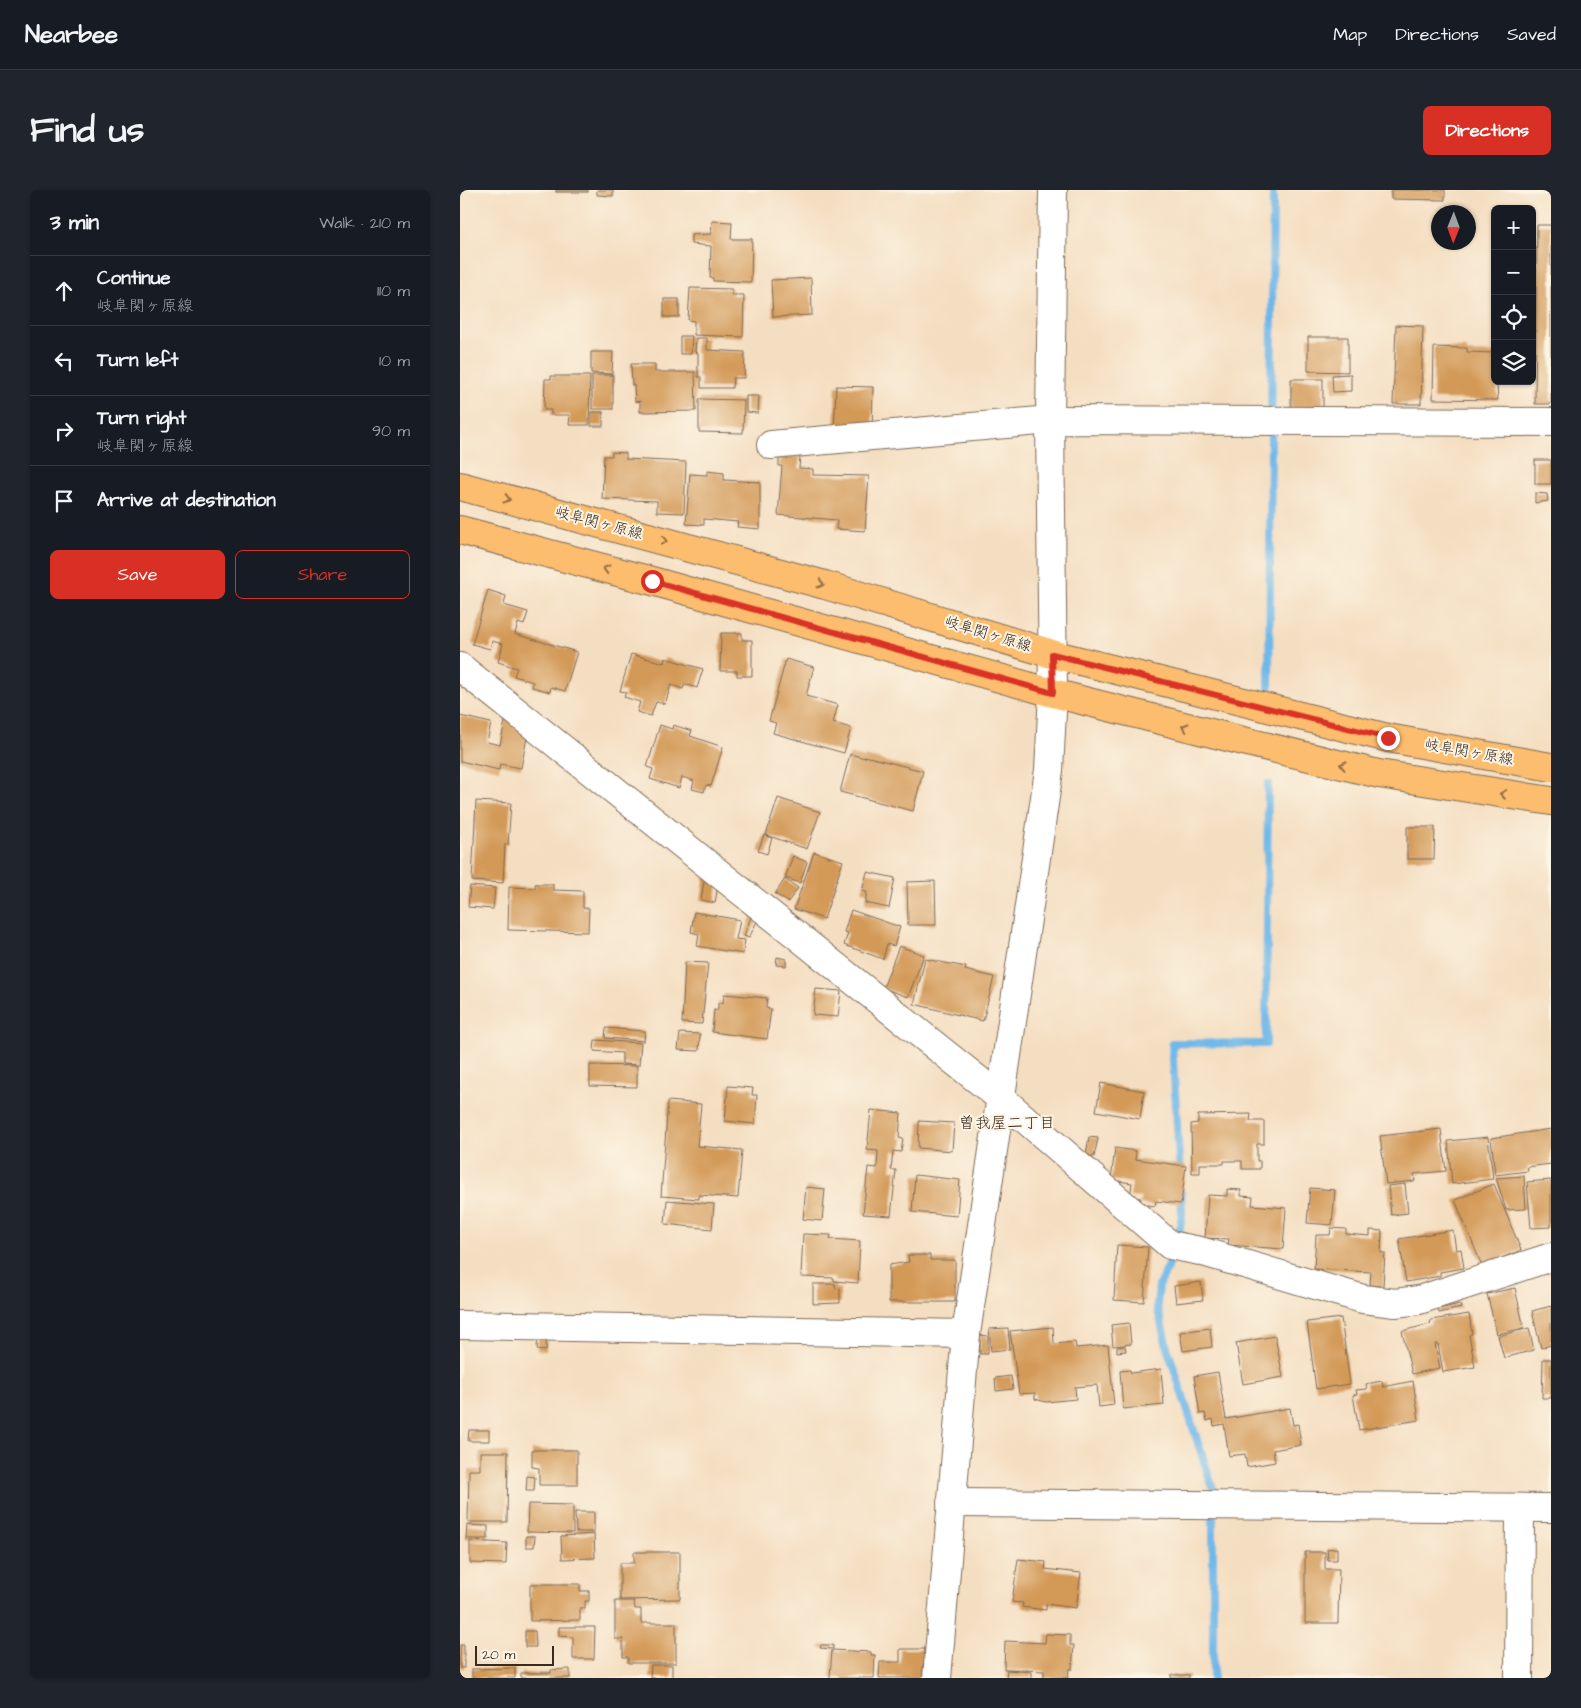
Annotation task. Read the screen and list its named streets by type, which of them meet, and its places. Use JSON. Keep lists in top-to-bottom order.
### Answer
{
  "streets": {
    "main road": ["岐阜関ヶ原線"]
  },
  "districts": ["曽我屋二丁目"],
  "scale_bar": "20 m",
  "north": "bottom",
  "page": {
    "header": "Nearbee",
    "nav": ["Map", "Directions", "Saved"],
    "title": "Find us",
    "buttons": [
      "Directions",
      ["Save", "Share"]
    ],
    "heading": ["3 min", "Walk · 210 m"],
    "map_buttons": ["+", "−"],
    "list": [
      ["Continue", "岐阜関ヶ原線", "110 m"],
      ["Turn left", "10 m"],
      ["Turn right", "岐阜関ヶ原線", "90 m"],
      "Arrive at destination"
    ],
    "scale": "20 m"
  }
}
